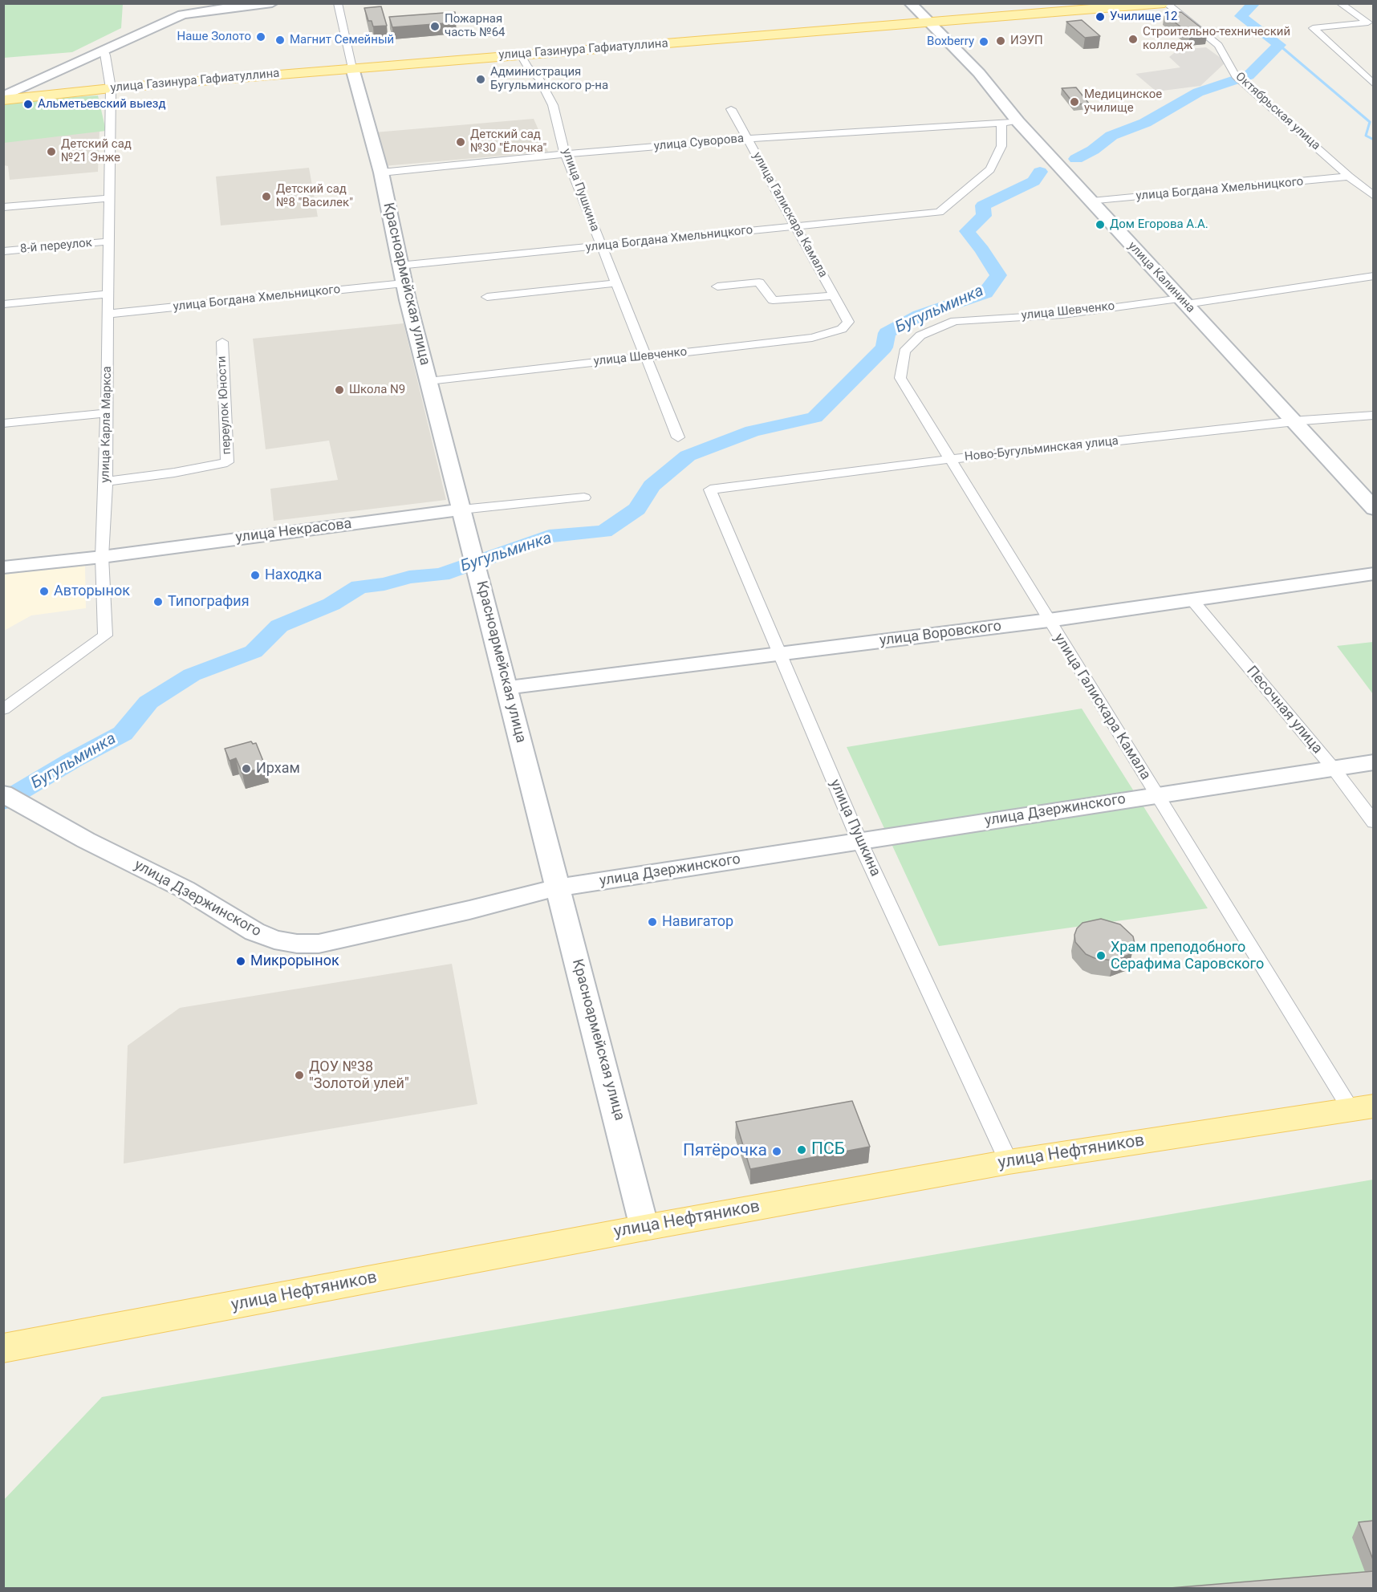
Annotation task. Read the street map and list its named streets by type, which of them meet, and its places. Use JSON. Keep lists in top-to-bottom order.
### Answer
{
  "streets": {
    "main road": ["улица Газинура Гафиатуллина", "улица Нефтяников"],
    "street": [
      "Октябрьская улица",
      "улица Суворова",
      "улица Богдана Хмельницкого",
      "улица Пушкина",
      "улица Галискара Камала",
      "8-й переулок",
      "улица Калинина",
      "Красноармейская улица",
      "улица Шевченко",
      "переулок Юности",
      "улица Карла Маркса",
      "Ново-Бугульминская улица",
      "улица Некрасова",
      "улица Воровского",
      "Песочная улица",
      "улица Дзержинского"
    ]
  },
  "crossings": [
    ["улица Газинура Гафиатуллина", "Октябрьская улица"],
    ["улица Газинура Гафиатуллина", "улица Пушкина"],
    ["улица Газинура Гафиатуллина", "улица Калинина"],
    ["улица Газинура Гафиатуллина", "Красноармейская улица"],
    ["улица Газинура Гафиатуллина", "улица Карла Маркса"],
    ["Октябрьская улица", "улица Богдана Хмельницкого"],
    ["улица Суворова", "улица Богдана Хмельницкого"],
    ["улица Суворова", "улица Пушкина"],
    ["улица Суворова", "улица Галискара Камала"],
    ["улица Суворова", "улица Калинина"],
    ["улица Суворова", "Красноармейская улица"],
    ["улица Богдана Хмельницкого", "улица Пушкина"],
    ["улица Богдана Хмельницкого", "улица Галискара Камала"],
    ["улица Богдана Хмельницкого", "улица Калинина"],
    ["улица Богдана Хмельницкого", "Красноармейская улица"],
    ["улица Богдана Хмельницкого", "улица Карла Маркса"],
    ["улица Пушкина", "улица Шевченко"],
    ["улица Пушкина", "Ново-Бугульминская улица"],
    ["улица Пушкина", "улица Воровского"],
    ["улица Пушкина", "улица Дзержинского"],
    ["улица Пушкина", "улица Нефтяников"],
    ["улица Галискара Камала", "улица Шевченко"],
    ["улица Галискара Камала", "Ново-Бугульминская улица"],
    ["улица Галискара Камала", "улица Воровского"],
    ["улица Галискара Камала", "улица Дзержинского"],
    ["улица Галискара Камала", "улица Нефтяников"],
    ["8-й переулок", "улица Карла Маркса"],
    ["улица Калинина", "улица Шевченко"],
    ["улица Калинина", "Ново-Бугульминская улица"],
    ["Красноармейская улица", "улица Шевченко"],
    ["Красноармейская улица", "улица Некрасова"],
    ["Красноармейская улица", "улица Воровского"],
    ["Красноармейская улица", "улица Дзержинского"],
    ["Красноармейская улица", "улица Нефтяников"],
    ["переулок Юности", "улица Карла Маркса"],
    ["улица Карла Маркса", "улица Некрасова"],
    ["улица Воровского", "Песочная улица"],
    ["Песочная улица", "улица Дзержинского"]
  ],
  "water": ["Бугульминка"],
  "places": [
    "Училище 12",
    "Пожарная часть №64",
    "Наше Золото",
    "Строительно-технический колледж",
    "Магнит Семейный",
    "ИЭУП",
    "Boxberry",
    "Администрация Бугульминского р-на",
    "Медицинское училище",
    "Альметьевский выезд",
    "Детский сад №30 \"Ёлочка\"",
    "Детский сад №21 Энже",
    "Детский сад №8 \"Василек\"",
    "Дом Егорова А.А.",
    "Школа N9",
    "Находка",
    "Авторынок",
    "Типография",
    "Ирхам",
    "Навигатор",
    "Храм преподобного Серафима Саровского",
    "Микрорынок",
    "ДОУ №38 \"Золотой улей\"",
    "ПСБ",
    "Пятёрочка"
  ]
}
